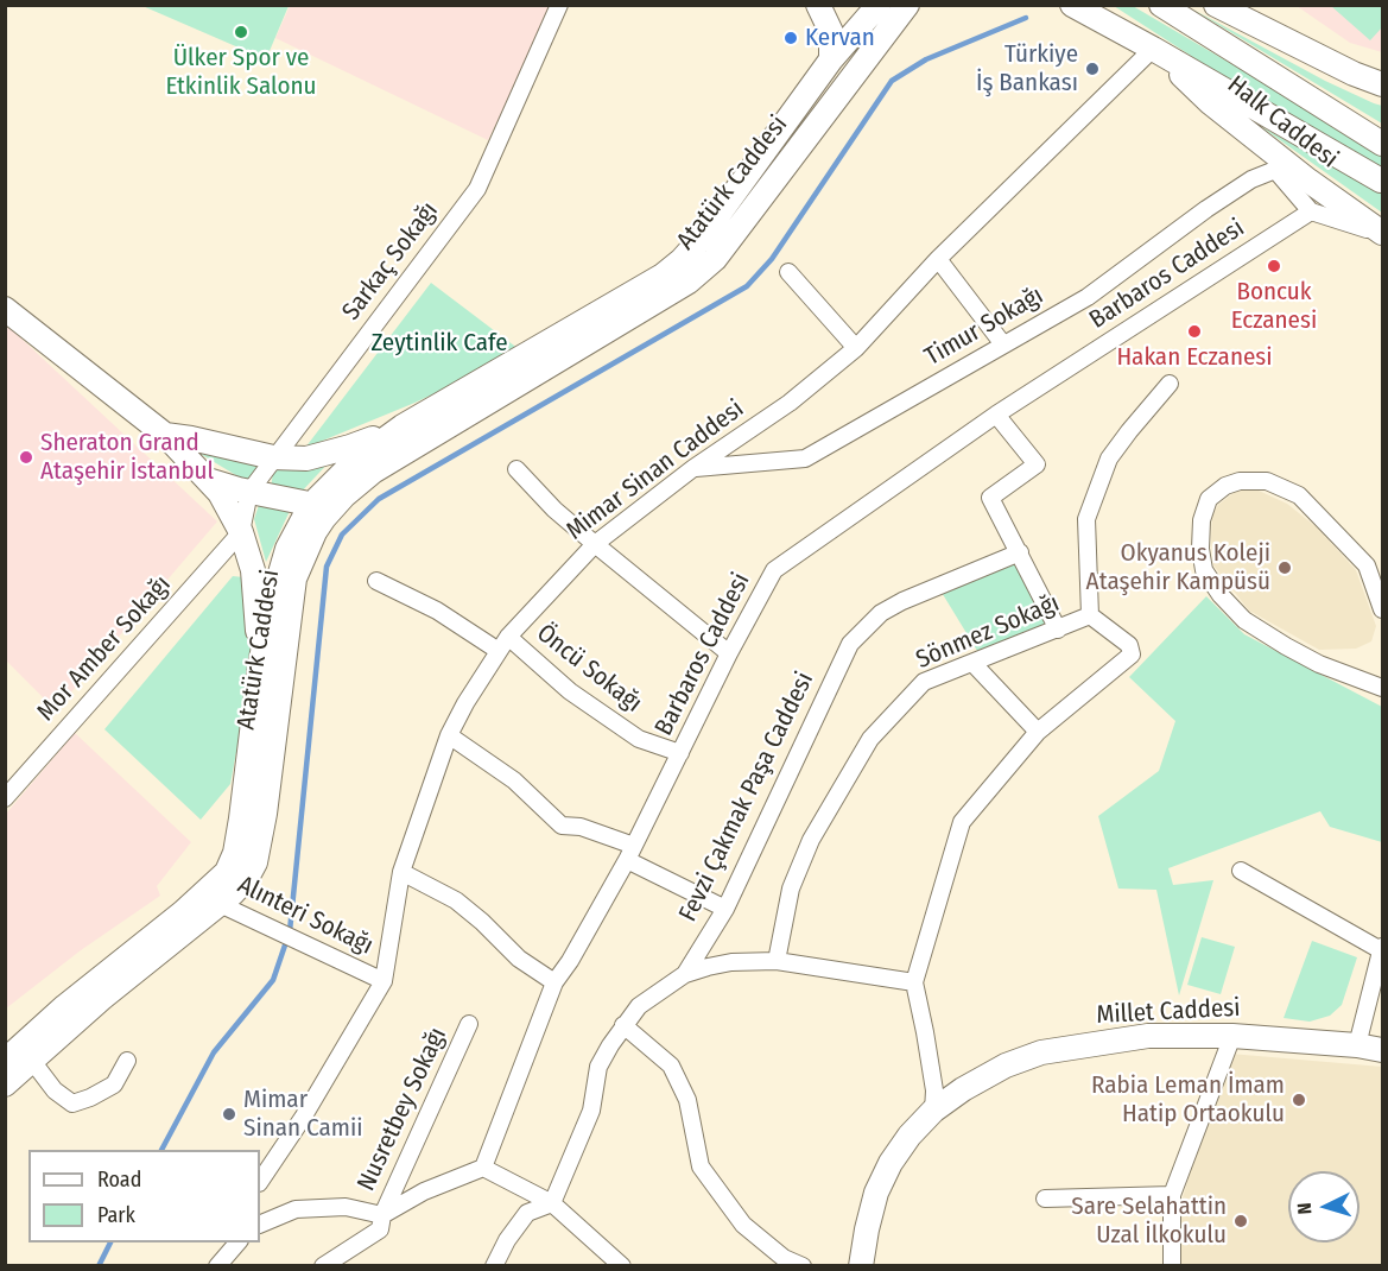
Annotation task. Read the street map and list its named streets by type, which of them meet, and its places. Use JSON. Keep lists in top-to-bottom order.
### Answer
{
  "streets": {
    "main road": ["Halk Caddesi", "Atatürk Caddesi", "Millet Caddesi"],
    "street": [
      "Sarkaç Sokağı",
      "Barbaros Caddesi",
      "Timur Sokağı",
      "Mimar Sinan Caddesi",
      "Sönmez Sokağı",
      "Mor Amber Sokağı",
      "Öncü Sokağı",
      "Fevzi Çakmak Paşa Caddesi",
      "Alınteri Sokağı",
      "Nusretbey Sokağı"
    ]
  },
  "crossings": [
    ["Halk Caddesi", "Timur Sokağı"],
    ["Halk Caddesi", "Mimar Sinan Caddesi"],
    ["Atatürk Caddesi", "Alınteri Sokağı"],
    ["Sarkaç Sokağı", "Mor Amber Sokağı"],
    ["Barbaros Caddesi", "Öncü Sokağı"],
    ["Timur Sokağı", "Mimar Sinan Caddesi"],
    ["Mimar Sinan Caddesi", "Öncü Sokağı"],
    ["Mimar Sinan Caddesi", "Alınteri Sokağı"]
  ],
  "parks": ["Zeytinlik Cafe"],
  "places": [
    "Ülker Spor ve Etkinlik Salonu",
    "Kervan",
    "Türkiye İş Bankası",
    "Boncuk Eczanesi",
    "Hakan Eczanesi",
    "Sheraton Grand Ataşehir İstanbul",
    "Okyanus Koleji Ataşehir Kampüsü",
    "Rabia Leman İmam Hatip Ortaokulu",
    "Mimar Sinan Camii",
    "Sare Selahattin Uzal İlkokulu"
  ],
  "legend": ["Road", "Park"],
  "north": "left"
}
